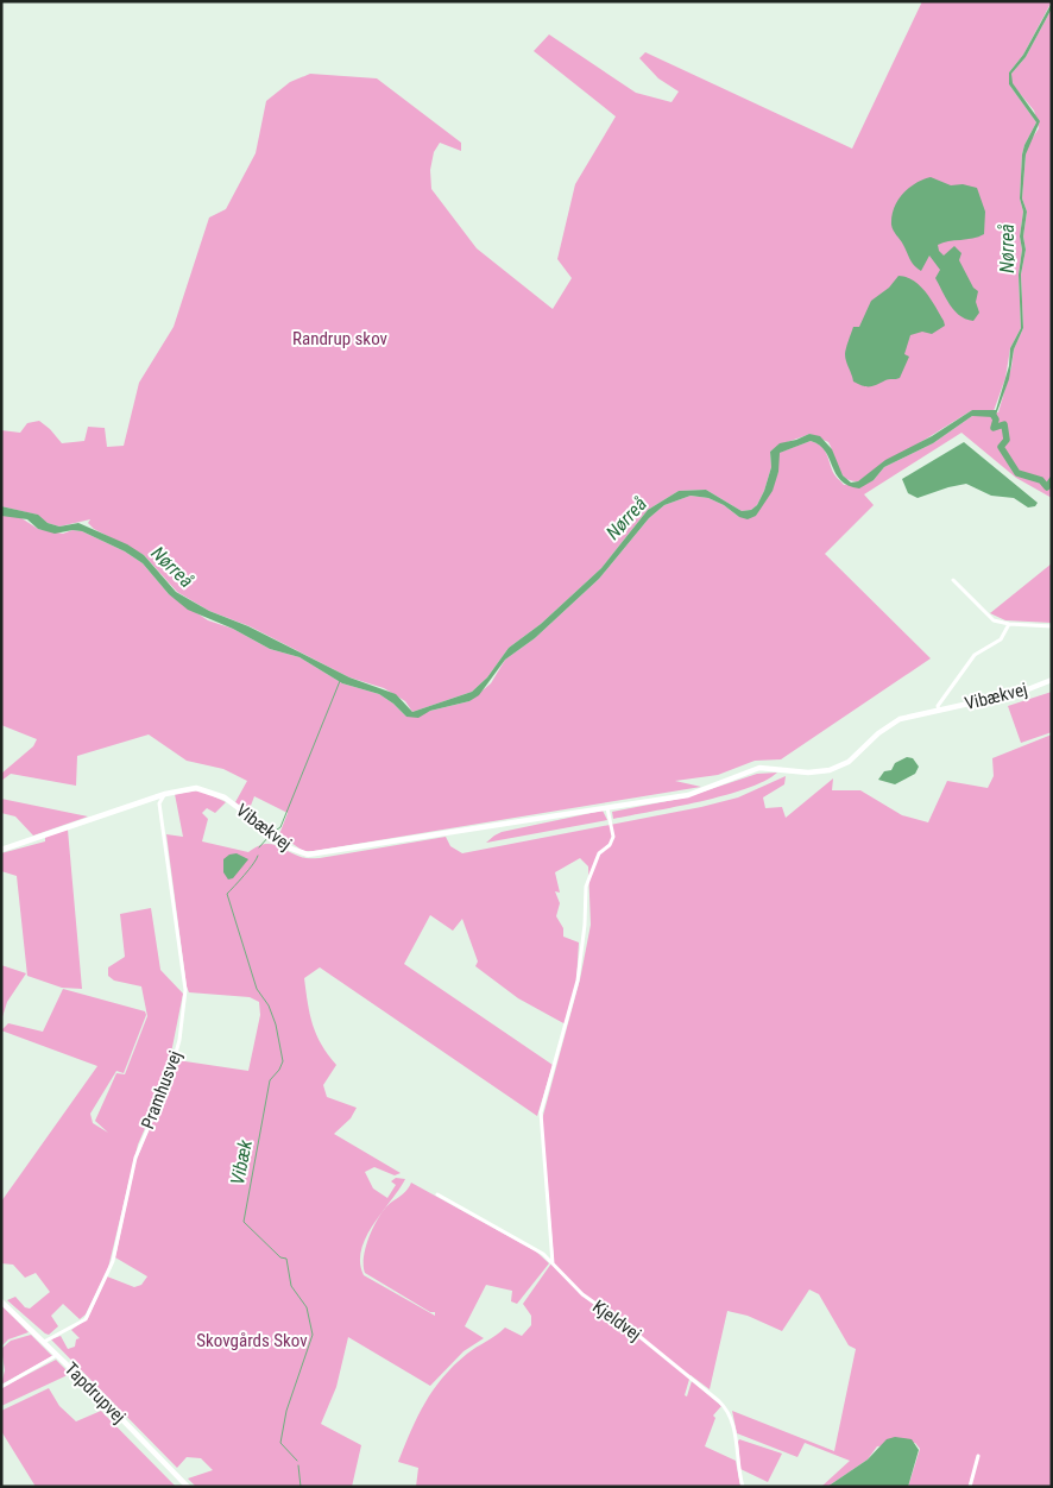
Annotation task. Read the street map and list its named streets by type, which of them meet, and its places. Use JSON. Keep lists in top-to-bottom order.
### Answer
{
  "streets": {
    "street": [
      "Vibækvej",
      "Pramhusvej",
      "Kjeldvej",
      "Tapdrupvej"
    ]
  },
  "crossings": [
    ["Pramhusvej", "Tapdrupvej"]
  ],
  "water": ["Nørreå", "Vibæk"],
  "parks": ["Randrup skov", "Skovgårds Skov"]
}
